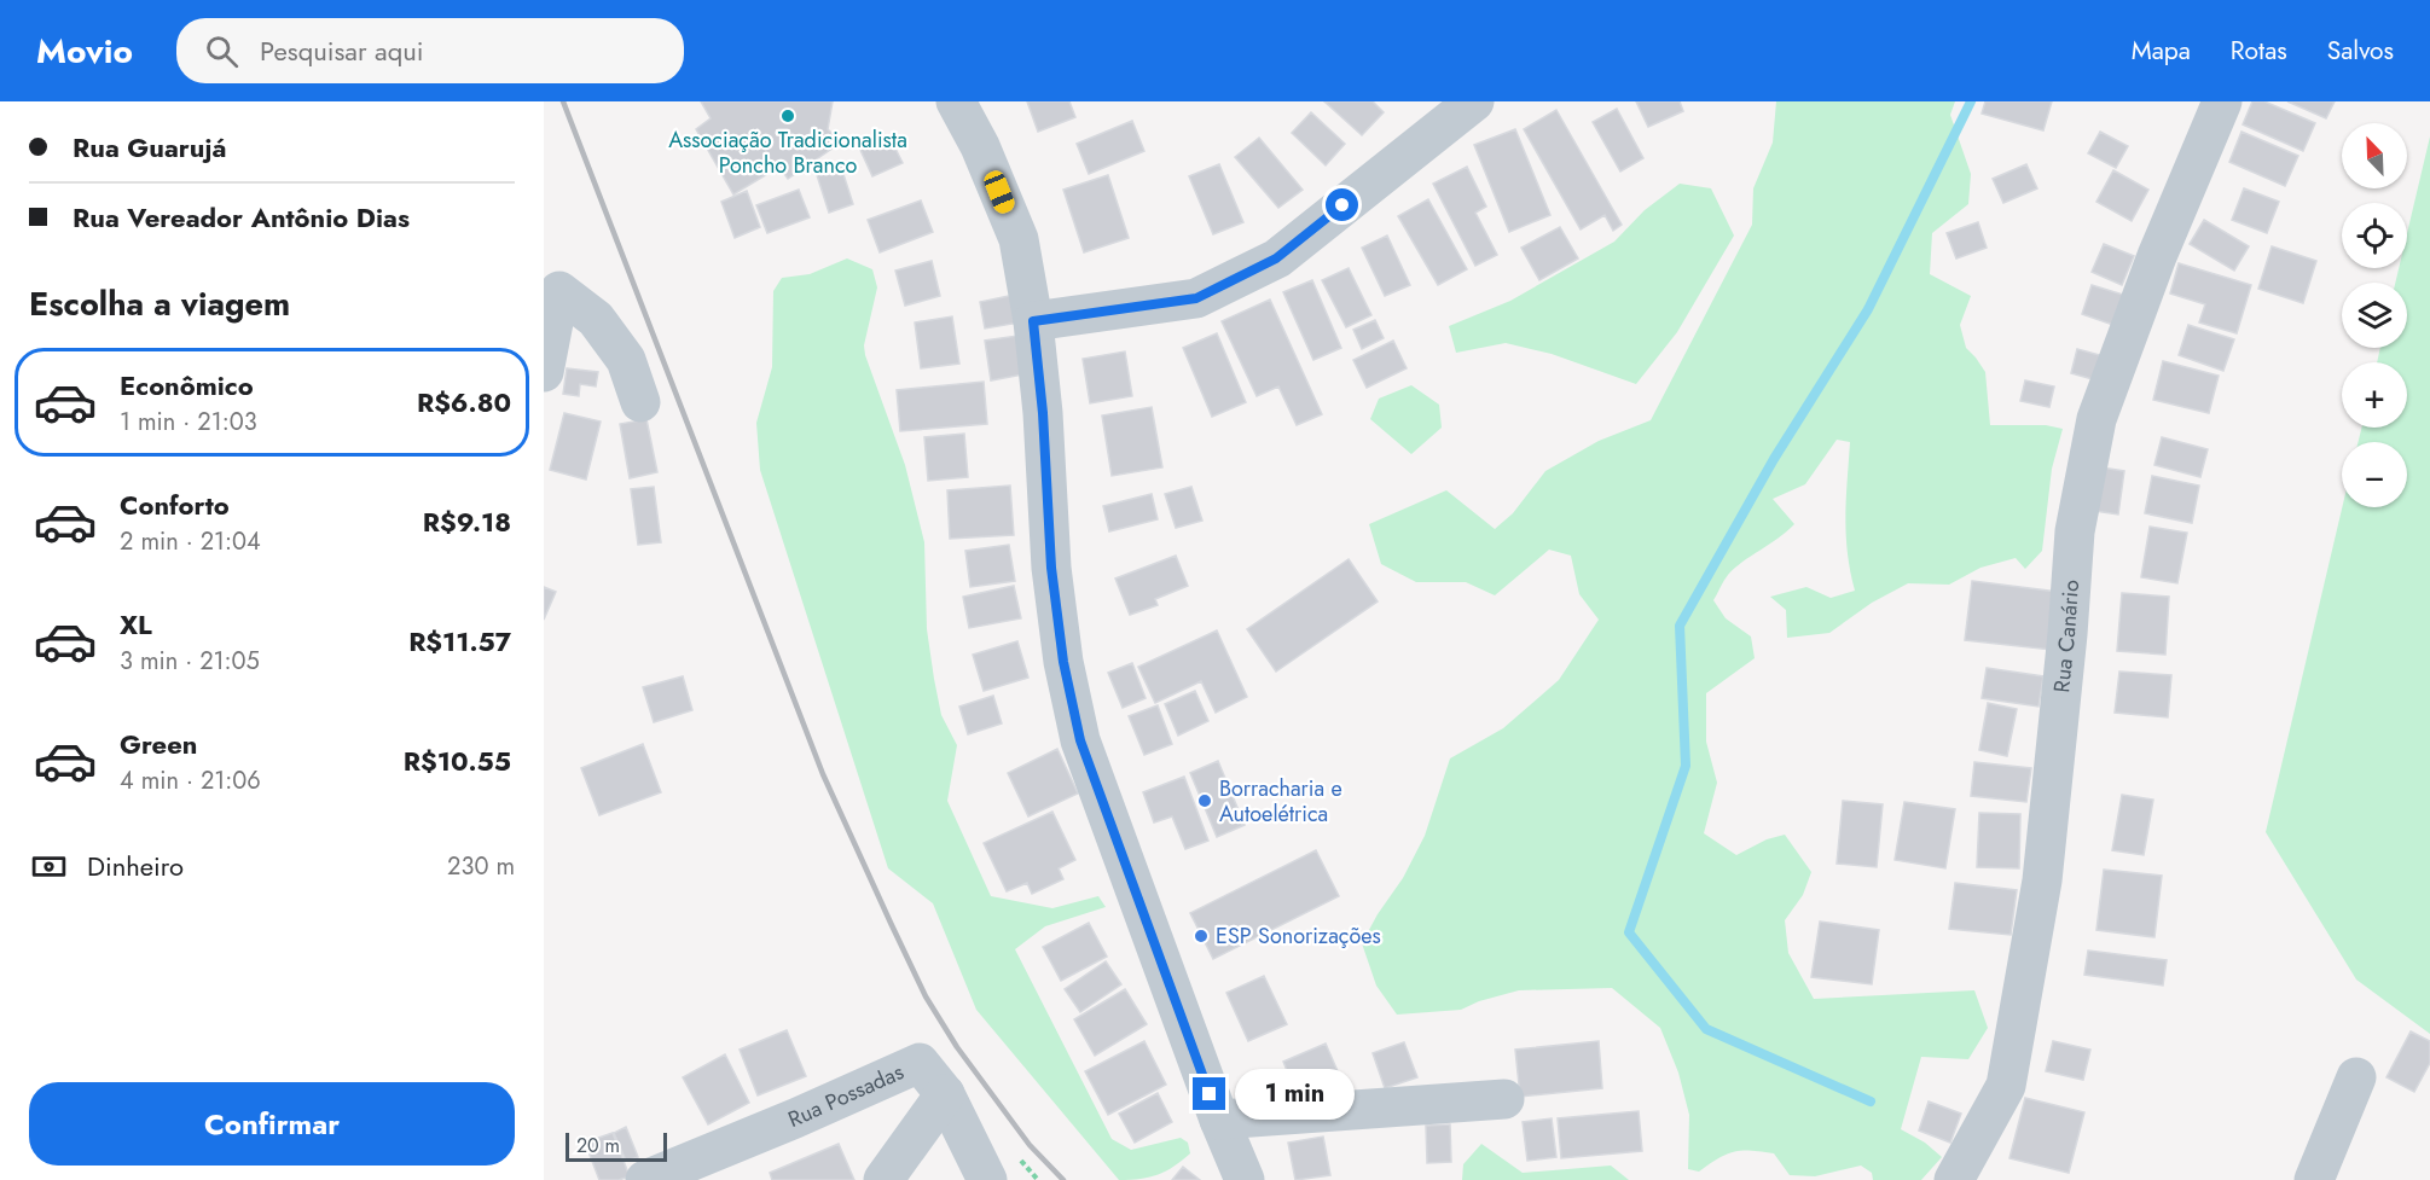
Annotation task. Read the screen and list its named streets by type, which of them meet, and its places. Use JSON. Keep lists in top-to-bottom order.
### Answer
{
  "streets": {
    "street": ["Rua Canário", "Rua Possadas"]
  },
  "places": ["Associação Tradicionalista Poncho Branco", "Borracharia e Autoelétrica", "ESP Sonorizações"],
  "scale_bar": "20 m",
  "north": "top left",
  "page": {
    "header": "Movio",
    "search": "Pesquisar aqui",
    "nav": ["Mapa", "Rotas", "Salvos"],
    "banner": ["Rua Guarujá", "Rua Vereador Antônio Dias"],
    "map_buttons": ["+", "−"],
    "heading": "Escolha a viagem",
    "list": [
      {
        "name": "Econômico",
        "note": "1 min · 21:03",
        "value": "R$6.80"
      },
      {
        "name": "Conforto",
        "note": "2 min · 21:04",
        "value": "R$9.18"
      },
      {
        "name": "XL",
        "note": "3 min · 21:05",
        "value": "R$11.57"
      },
      {
        "name": "Green",
        "note": "4 min · 21:06",
        "value": "R$10.55"
      }
    ],
    "pay": ["Dinheiro", "230 m"],
    "buttons": "Confirmar",
    "bubble": "1 min",
    "scale": "20 m"
  }
}
